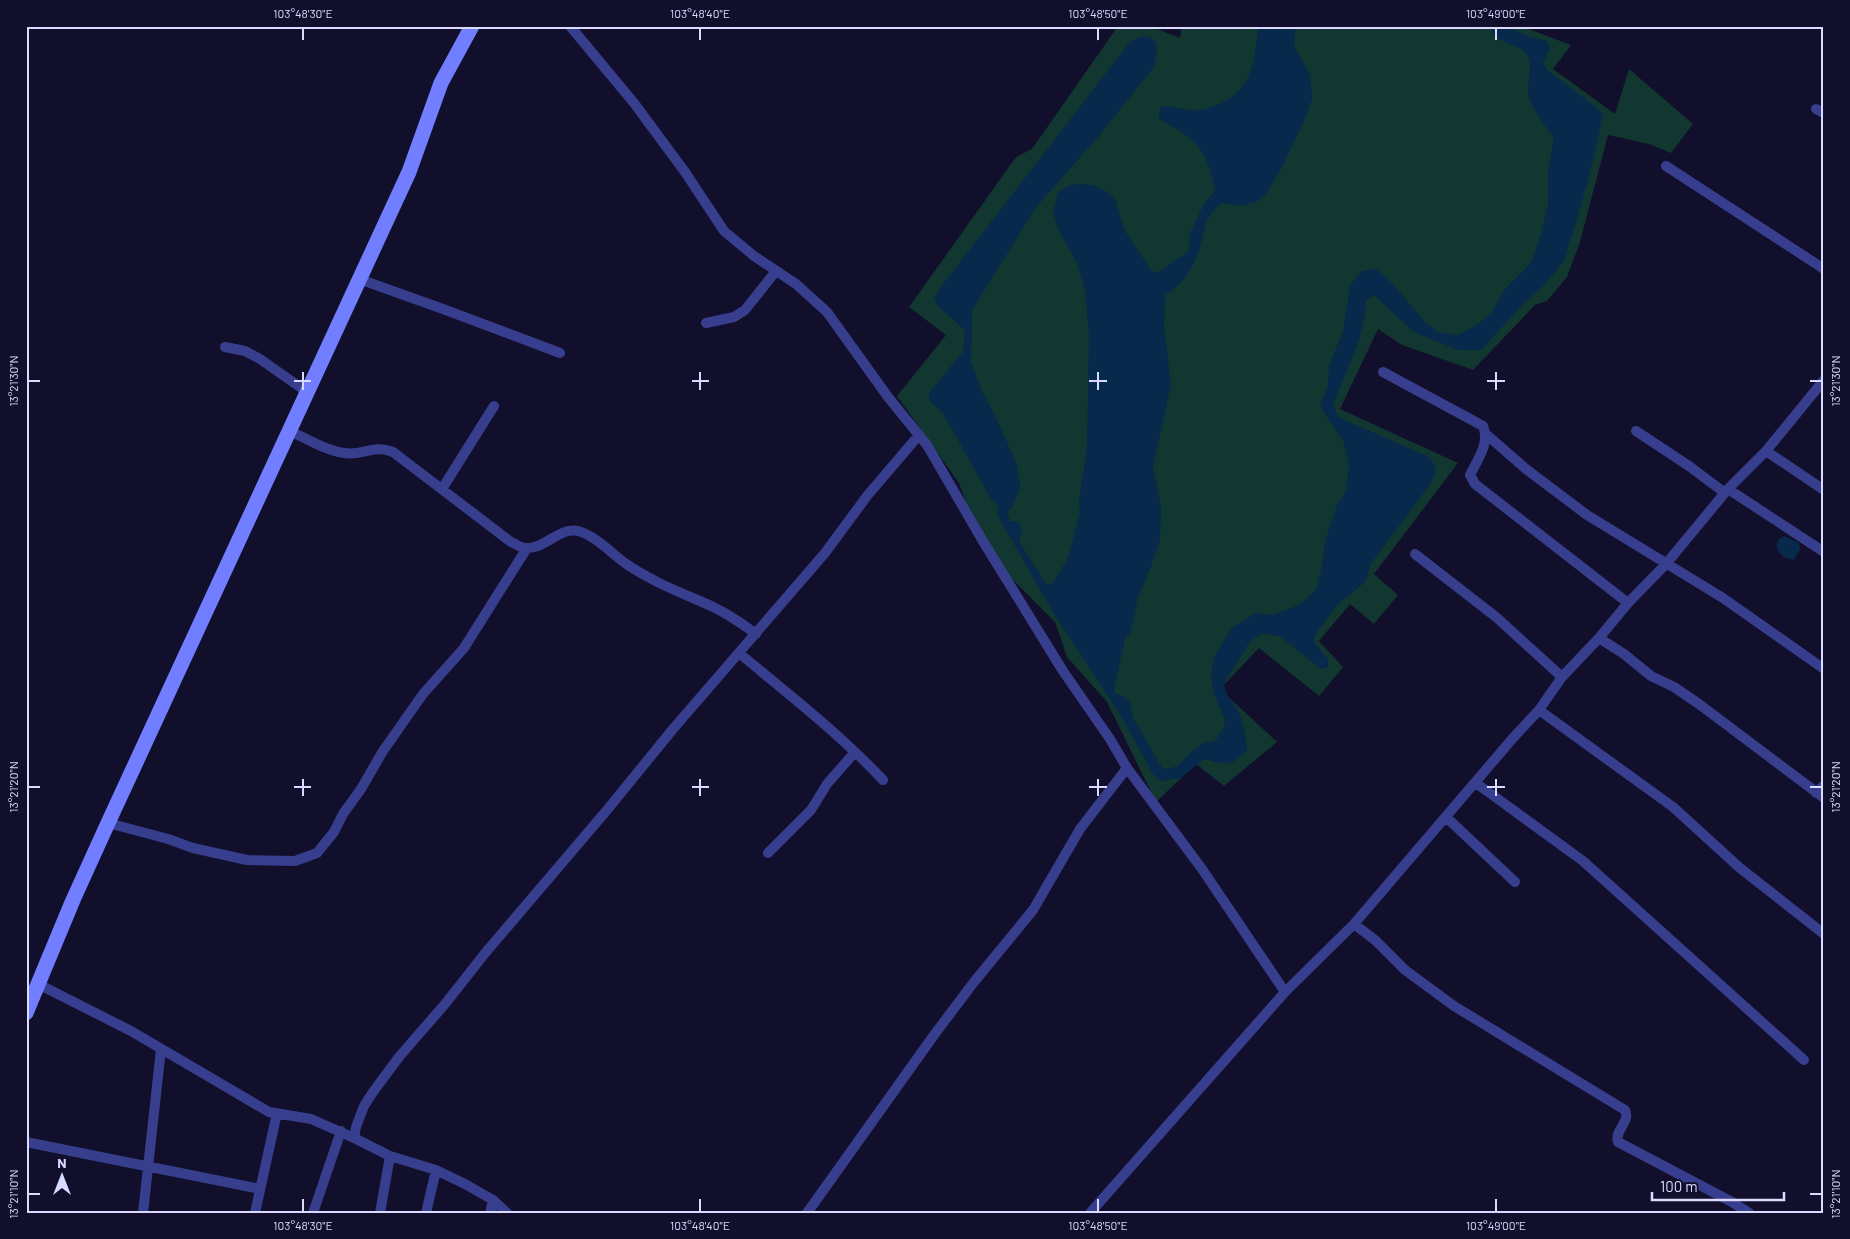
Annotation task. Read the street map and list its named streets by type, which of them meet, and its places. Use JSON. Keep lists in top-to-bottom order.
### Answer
{
  "scale_bar": "100 m",
  "north": "top",
  "coordinates": [
    "103°48'30\"E",
    "103°48'40\"E",
    "103°48'50\"E",
    "103°49'00\"E",
    "13°21'30\"N",
    "13°21'20\"N",
    "13°21'10\"N"
  ]
}
